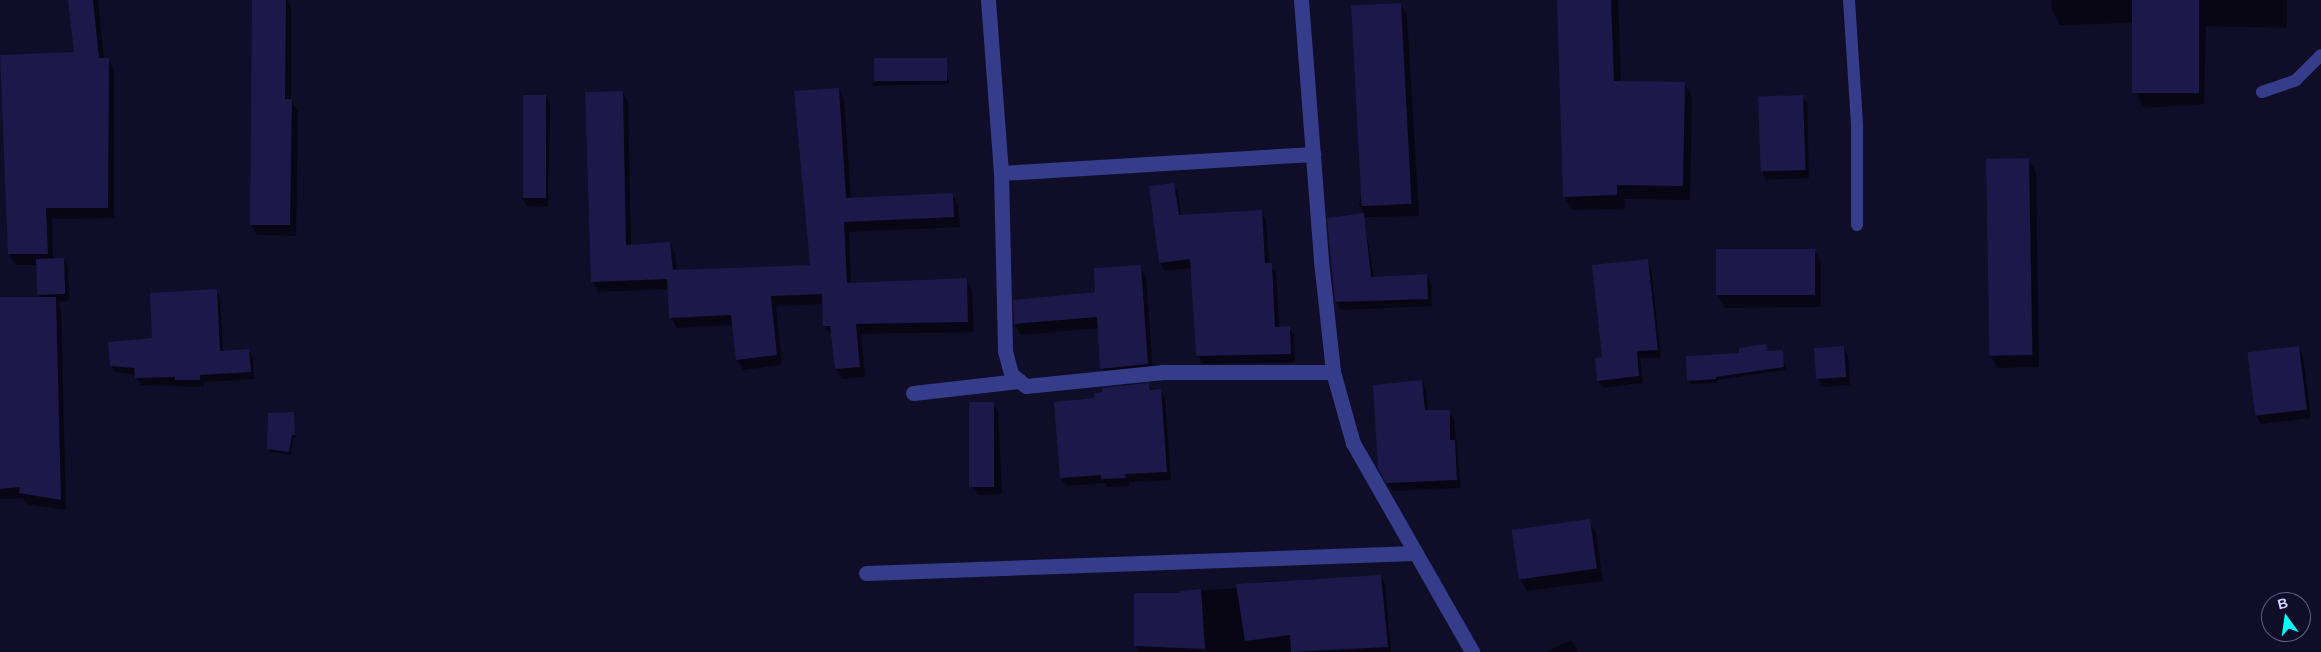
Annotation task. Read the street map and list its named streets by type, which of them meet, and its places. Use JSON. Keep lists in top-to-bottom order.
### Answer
{
  "north": "top"
}
